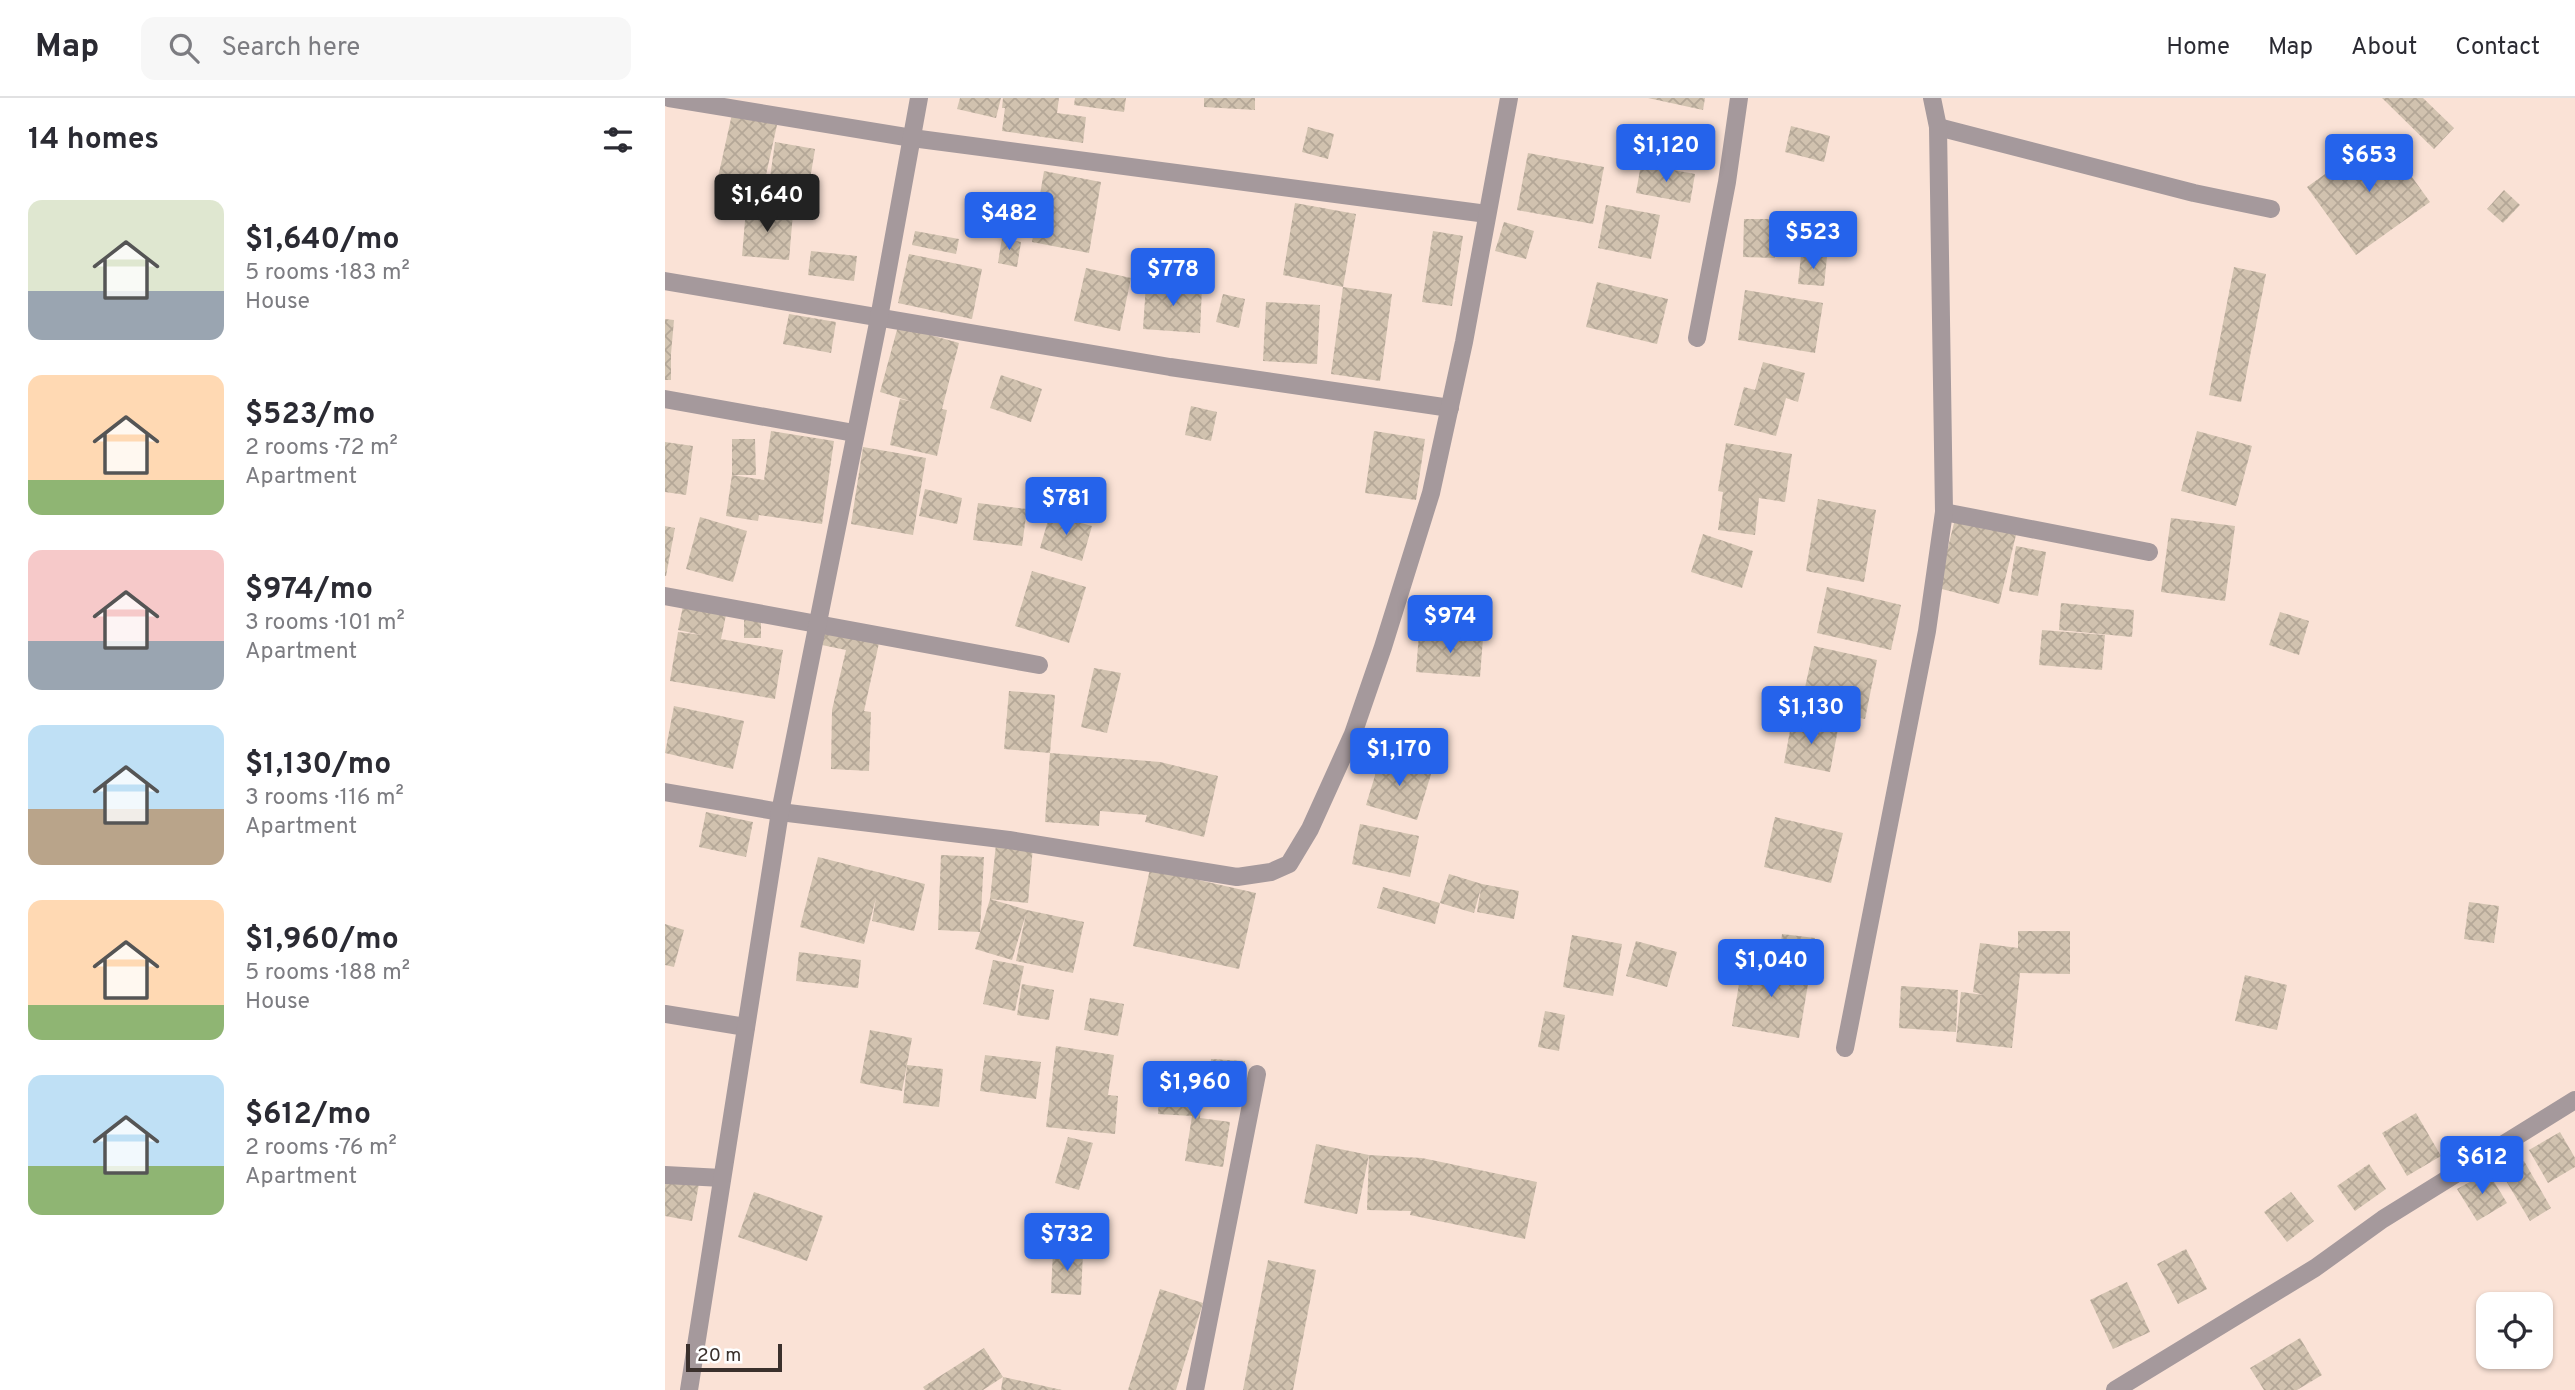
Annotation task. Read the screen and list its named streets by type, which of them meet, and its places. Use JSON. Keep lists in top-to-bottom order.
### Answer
{
  "scale_bar": "20 m",
  "page": {
    "header": "Map",
    "search": "Search here",
    "nav": [
      "Home",
      "Map",
      "About",
      "Contact"
    ],
    "heading": "14 homes",
    "price": [
      "$1,120",
      "$653",
      "$1,640",
      "$482",
      "$523",
      "$778",
      "$781",
      "$974",
      "$1,130",
      "$1,170",
      "$1,040",
      "$1,960",
      "$612",
      "$732"
    ],
    "list": [
      {
        "name": "$1,640/mo",
        "note": "5 rooms · 183 m² · House"
      },
      {
        "name": "$523/mo",
        "note": "2 rooms · 72 m² · Apartment"
      },
      {
        "name": "$974/mo",
        "note": "3 rooms · 101 m² · Apartment"
      },
      {
        "name": "$1,130/mo",
        "note": "3 rooms · 116 m² · Apartment"
      },
      {
        "name": "$1,960/mo",
        "note": "5 rooms · 188 m² · House"
      },
      {
        "name": "$612/mo",
        "note": "2 rooms · 76 m² · Apartment"
      }
    ],
    "scale": "20 m"
  }
}
